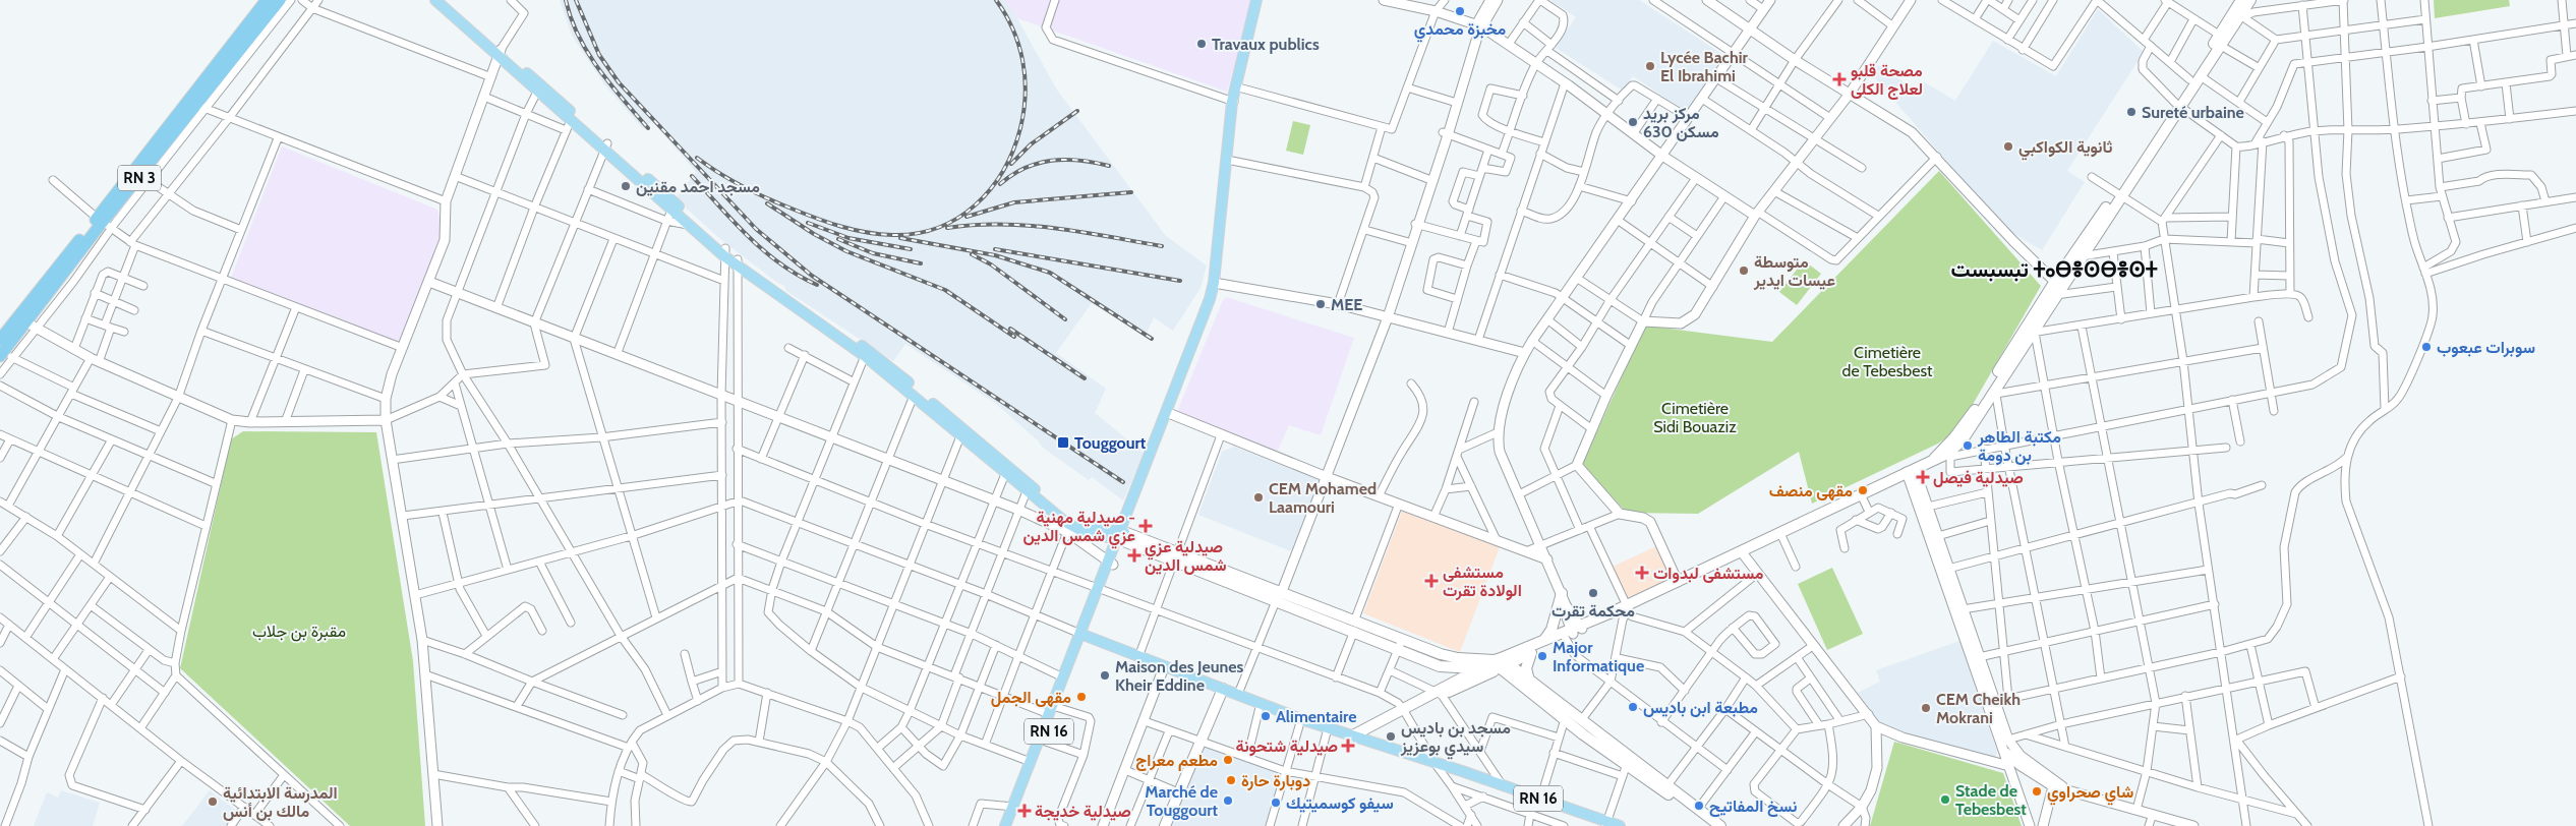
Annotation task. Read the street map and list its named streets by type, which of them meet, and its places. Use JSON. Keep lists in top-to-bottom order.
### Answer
{
  "streets": {
    "highway": ["RN 3"],
    "main road": ["RN 16"]
  },
  "districts": ["تبسبست ⵜⴰⴱⴻⵙⴱⴻⵙⵜ"],
  "parks": ["Cimetière de Tebesbest", "Cimetière Sidi Bouaziz", "مقبرة بن جلاب"],
  "places": {
    "other": [
      "مخبزة محمدي",
      "Travaux publics",
      "Lycée Bachir El Ibrahimi",
      "Sureté urbaine",
      "مركز بريد 630 مسكن",
      "ثانوية الكواكبي",
      "مسجد احمد مقنين",
      "متوسطة عيسات ايدير",
      "MEE",
      "سوبرات عبعوب",
      "مكتبة الطاهر بن دومة",
      "مقهى منصف",
      "CEM Mohamed Laamouri",
      "محكمة تقرت",
      "Major Informatique",
      "Maison des Jeunes Kheir Eddine",
      "مقهى الجمل",
      "مطبعة ابن باديس",
      "CEM Cheikh Mokrani",
      "Alimentaire",
      "مسجد بن باديس سيدي بوعزيز",
      "مطعم معراج",
      "دوبارة حارة",
      "شاي صحراوي",
      "Stade de Tebesbest",
      "Marché de Touggourt",
      "المدرسة الابتدائية مالك بن أنس",
      "سيفو كوسميتيك",
      "نسخ المفاتيح"
    ],
    "health": [
      "مصحة قلبو لعلاج الكلى",
      "صيدلية فيصل",
      "صيدلية مهنية - عزي شمس الدين",
      "صيدلية عزي شمس الدين",
      "مستشفى لبدوات",
      "مستشفى الولادة تقرت",
      "صيدلية شتحونة",
      "صيدلية خديجة"
    ],
    "transit": ["Touggourt"]
  }
}
